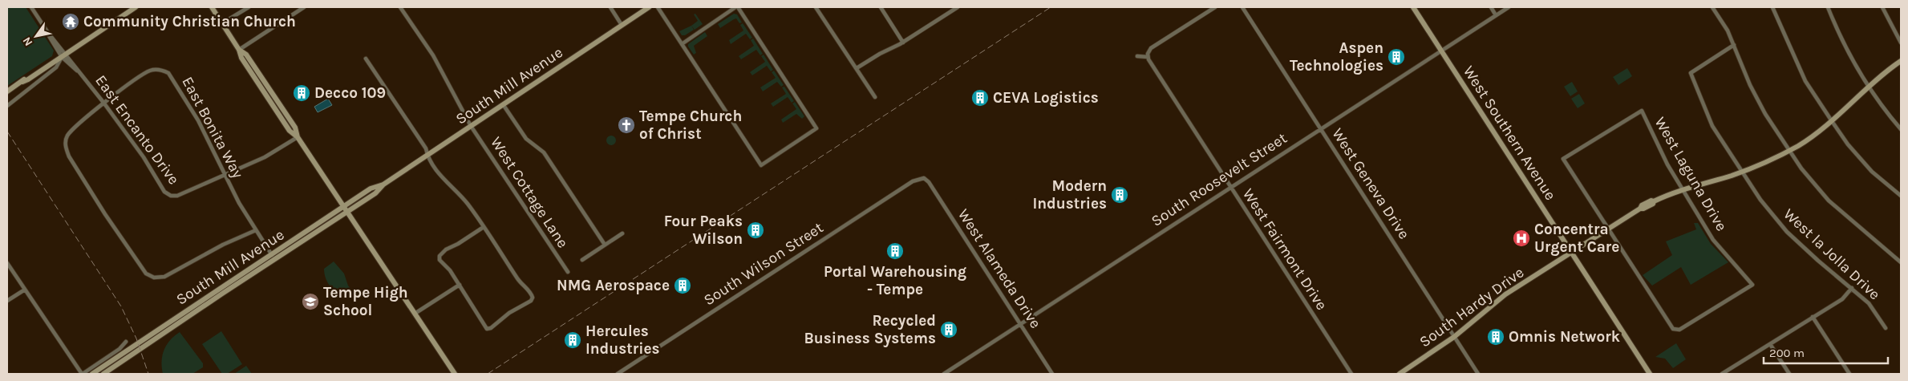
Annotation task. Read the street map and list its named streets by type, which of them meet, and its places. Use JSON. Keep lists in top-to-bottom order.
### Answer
{
  "streets": {
    "main road": ["South Mill Avenue", "West Southern Avenue", "South Hardy Drive"],
    "street": [
      "East Bonita Way",
      "East Encanto Drive",
      "West Laguna Drive",
      "South Roosevelt Street",
      "West Geneva Drive",
      "West Cottage Lane",
      "West Fairmont Drive",
      "West la Jolla Drive",
      "South Wilson Street",
      "West Alameda Drive"
    ]
  },
  "crossings": [
    ["South Mill Avenue", "East Bonita Way"],
    ["South Mill Avenue", "West Cottage Lane"],
    ["East Bonita Way", "East Encanto Drive"],
    ["West Southern Avenue", "South Roosevelt Street"],
    ["West Southern Avenue", "South Hardy Drive"],
    ["West Laguna Drive", "South Hardy Drive"],
    ["South Roosevelt Street", "West Geneva Drive"],
    ["South Roosevelt Street", "West Fairmont Drive"],
    ["South Roosevelt Street", "West Alameda Drive"],
    ["West Geneva Drive", "South Hardy Drive"],
    ["West la Jolla Drive", "South Hardy Drive"],
    ["South Wilson Street", "West Alameda Drive"]
  ],
  "places": {
    "temple": ["Community Christian Church"],
    "building": [
      "Aspen Technologies",
      "Decco 109",
      "CEVA Logistics",
      "Modern Industries",
      "Four Peaks Wilson",
      "Portal Warehousing - Tempe",
      "NMG Aerospace",
      "Recycled Business Systems",
      "Omnis Network",
      "Hercules Industries"
    ],
    "church": ["Tempe Church of Christ"],
    "hospital": ["Concentra Urgent Care"],
    "school or university": ["Tempe High School"]
  },
  "scale_bar": "200 m",
  "north": "bottom left"
}
